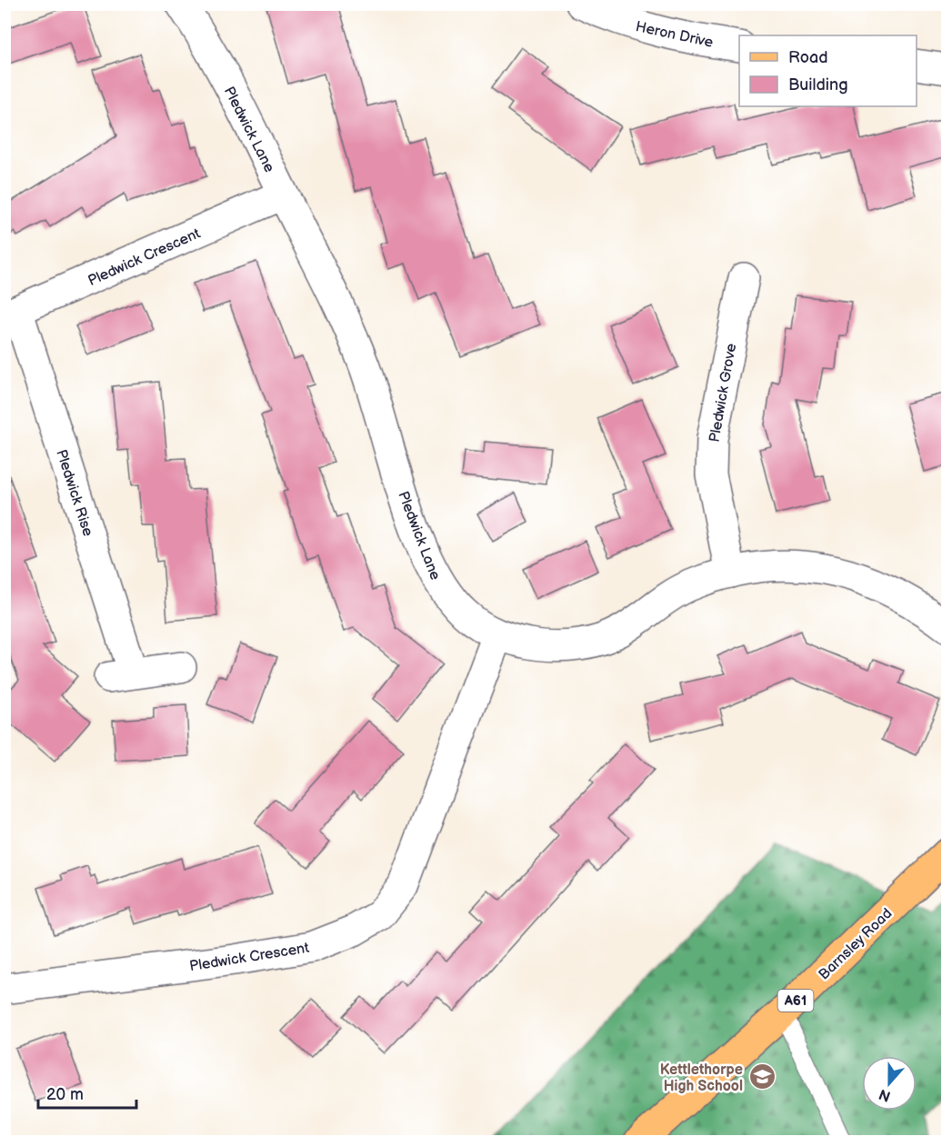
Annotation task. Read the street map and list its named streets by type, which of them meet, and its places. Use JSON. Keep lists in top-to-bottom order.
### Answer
{
  "streets": {
    "main road": ["Barnsley Road", "A61"],
    "street": [
      "Heron Drive",
      "Pledwick Lane",
      "Pledwick Crescent",
      "Pledwick Grove",
      "Pledwick Rise"
    ]
  },
  "crossings": [
    ["Pledwick Lane", "Pledwick Crescent"],
    ["Pledwick Lane", "Pledwick Grove"],
    ["Pledwick Crescent", "Pledwick Rise"]
  ],
  "places": {
    "school or university": ["Kettlethorpe High School"]
  },
  "legend": ["Road", "Building"],
  "scale_bar": "20 m",
  "north": "bottom"
}
